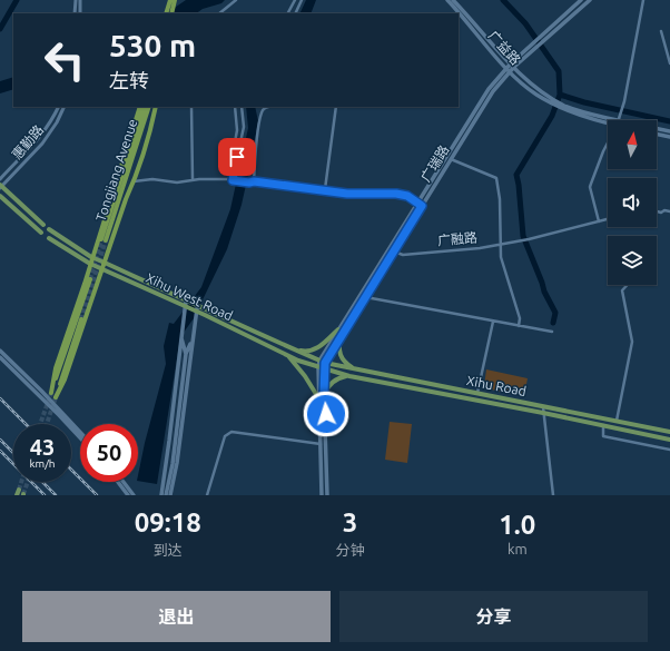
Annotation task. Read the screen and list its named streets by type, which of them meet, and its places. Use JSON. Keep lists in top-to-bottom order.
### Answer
{
  "streets": {
    "highway": ["Tongjiang Avenue"],
    "main road": [
      "广益路",
      "广瑞路",
      "Xihu West Road",
      "Xihu Road"
    ],
    "street": ["惠勤路", "广融路"]
  },
  "crossings": [
    ["广益路", "广瑞路"],
    ["广瑞路", "广融路"],
    ["广瑞路", "Xihu West Road"],
    ["广瑞路", "Xihu Road"],
    ["Xihu West Road", "Xihu Road"]
  ],
  "north": "top",
  "page": {
    "turn": ["530 m", "左转"],
    "speed": "43 km/h",
    "limit": "50",
    "eta": [
      "09:18",
      "到达",
      "3",
      "分钟",
      "1.0",
      "km"
    ],
    "buttons": ["退出", "分享"]
  }
}
